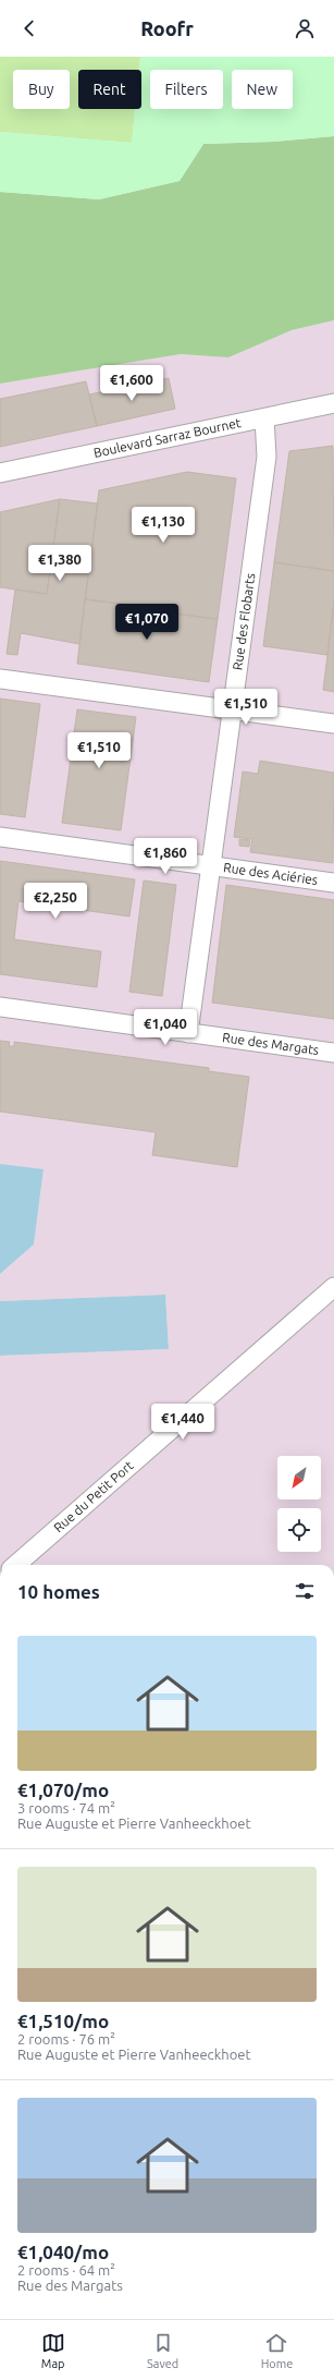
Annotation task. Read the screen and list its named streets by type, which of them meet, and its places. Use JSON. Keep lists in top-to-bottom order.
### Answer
{
  "streets": {
    "street": [
      "Boulevard Sarraz Bournet",
      "Rue des Flobarts",
      "Rue des Aciéries",
      "Rue des Margats",
      "Rue du Petit Port"
    ]
  },
  "crossings": [
    ["Boulevard Sarraz Bournet", "Rue des Flobarts"],
    ["Rue des Flobarts", "Rue des Aciéries"],
    ["Rue des Flobarts", "Rue des Margats"]
  ],
  "north": "bottom left",
  "page": {
    "header": "Roofr",
    "chip": [
      "Buy",
      "Rent",
      "Filters",
      "New"
    ],
    "price": [
      "€1,600",
      "€1,130",
      "€1,380",
      "€1,070",
      "€1,510",
      "€1,510",
      "€1,860",
      "€2,250",
      "€1,040",
      "€1,440"
    ],
    "heading": "10 homes",
    "list": [
      {
        "name": "€1,070/mo",
        "note": "3 rooms · 74 m² · Rue Auguste et Pierre Vanheeckhoet"
      },
      {
        "name": "€1,510/mo",
        "note": "2 rooms · 76 m² · Rue Auguste et Pierre Vanheeckhoet"
      },
      {
        "name": "€1,040/mo",
        "note": "2 rooms · 64 m² · Rue des Margats"
      }
    ],
    "tabs": ["Map", "Saved", "Home"]
  }
}
